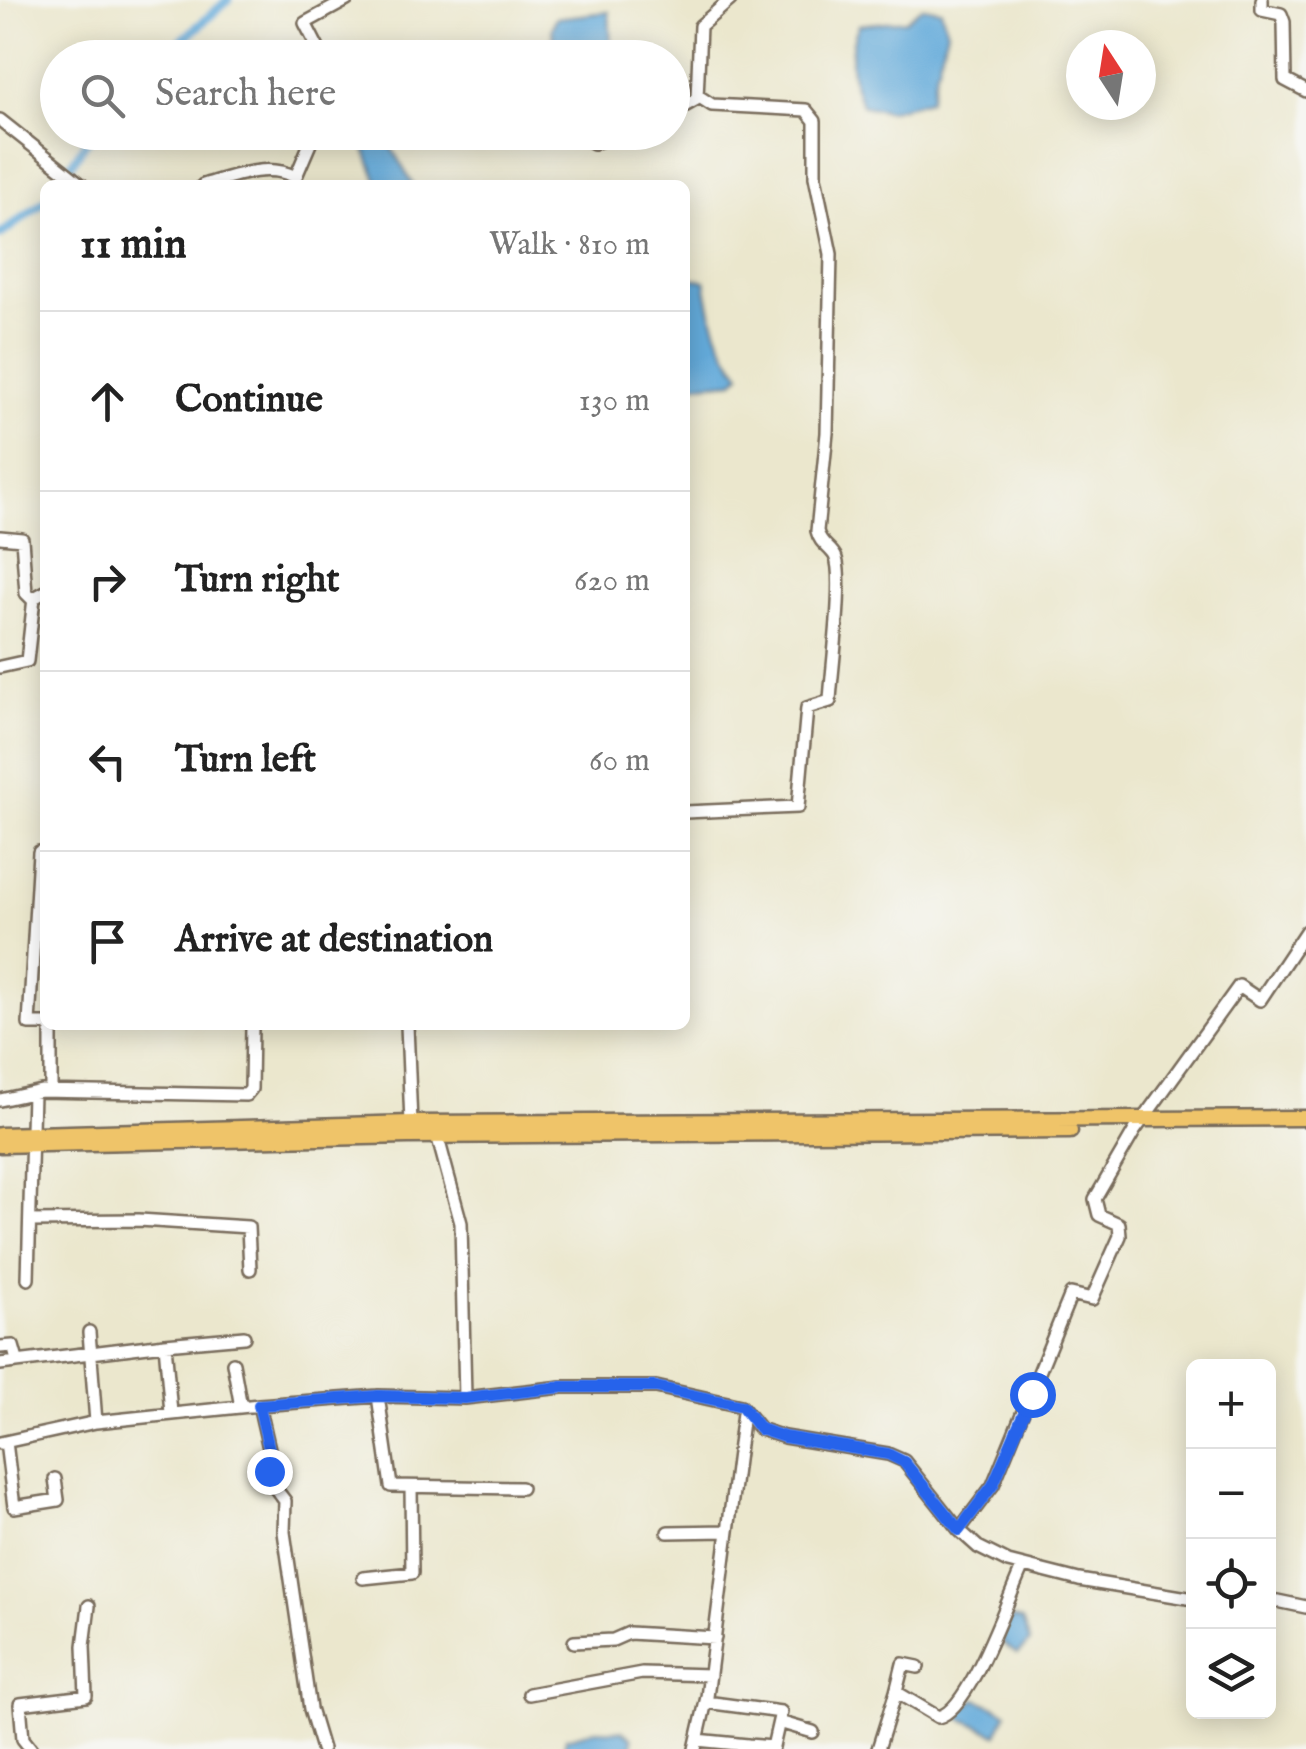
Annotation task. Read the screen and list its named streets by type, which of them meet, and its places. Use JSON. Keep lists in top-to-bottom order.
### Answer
{
  "north": "top",
  "page": {
    "search": "Search here",
    "heading": ["11 min", "Walk · 810 m"],
    "list": [
      ["Continue", "130 m"],
      ["Turn right", "620 m"],
      ["Turn left", "60 m"],
      "Arrive at destination"
    ],
    "map_buttons": ["+", "−"]
  }
}
